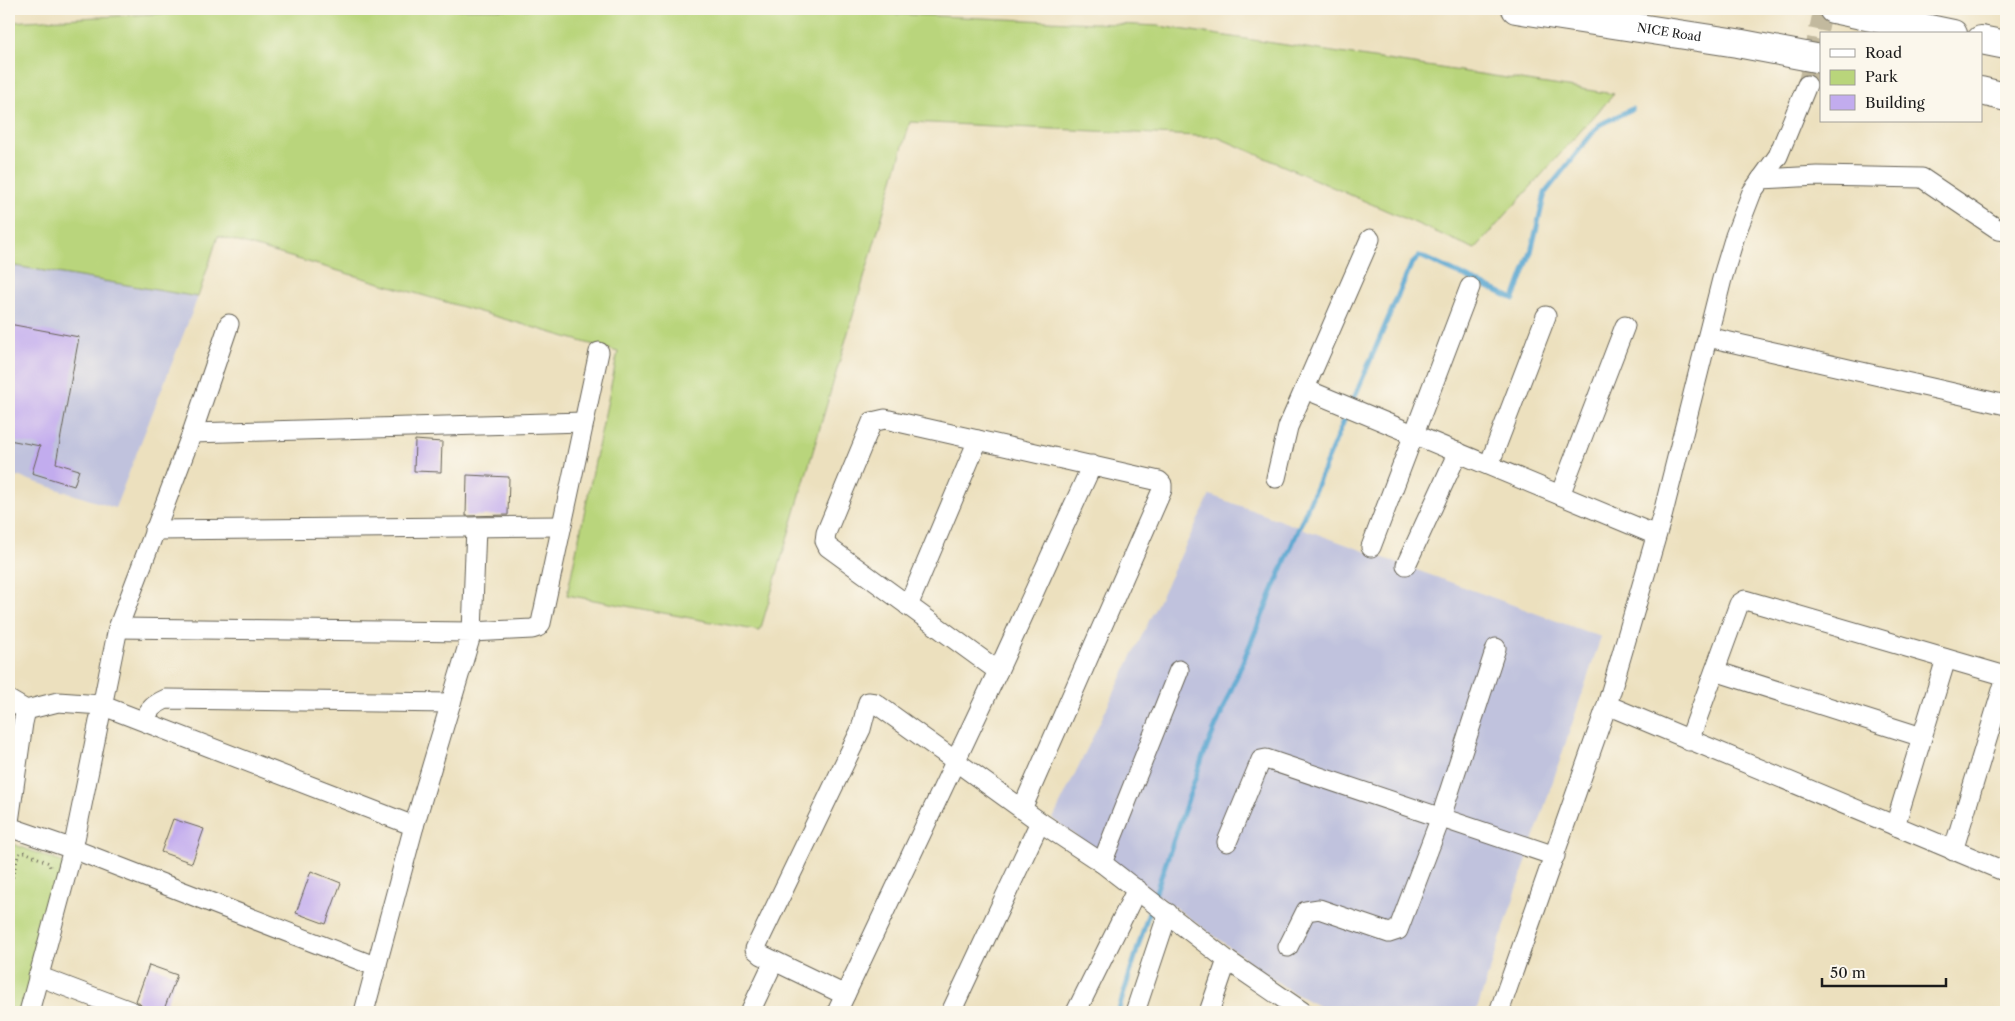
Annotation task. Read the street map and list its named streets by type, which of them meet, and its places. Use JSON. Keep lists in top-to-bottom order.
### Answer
{
  "streets": {
    "highway": ["NICE Road"]
  },
  "legend": ["Road", "Park", "Building"],
  "scale_bar": "50 m"
}
